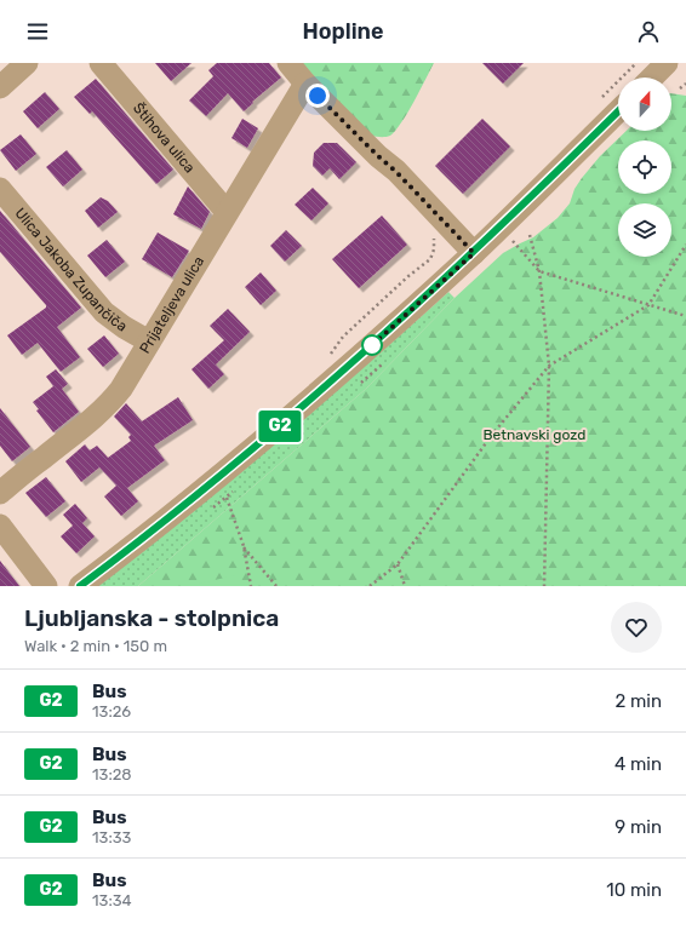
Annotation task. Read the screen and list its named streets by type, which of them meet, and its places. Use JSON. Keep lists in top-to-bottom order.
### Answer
{
  "streets": {
    "street": ["Štihova ulica", "Ulica Jakoba Zupančiča", "Prijateljeva ulica"]
  },
  "crossings": [
    ["Štihova ulica", "Prijateljeva ulica"],
    ["Ulica Jakoba Zupančiča", "Prijateljeva ulica"]
  ],
  "parks": ["Betnavski gozd"],
  "lines": ["bus line G2"],
  "north": "top",
  "page": {
    "header": "Hopline",
    "on_map": "G2",
    "heading": ["Ljubljanska - stolpnica", "Walk · 2 min · 150 m"],
    "list": [
      {
        "mark": "G2",
        "name": "Bus",
        "note": "13:26",
        "value": "2 min"
      },
      {
        "mark": "G2",
        "name": "Bus",
        "note": "13:28",
        "value": "4 min"
      },
      {
        "mark": "G2",
        "name": "Bus",
        "note": "13:33",
        "value": "9 min"
      },
      {
        "mark": "G2",
        "name": "Bus",
        "note": "13:34",
        "value": "10 min"
      }
    ]
  }
}
